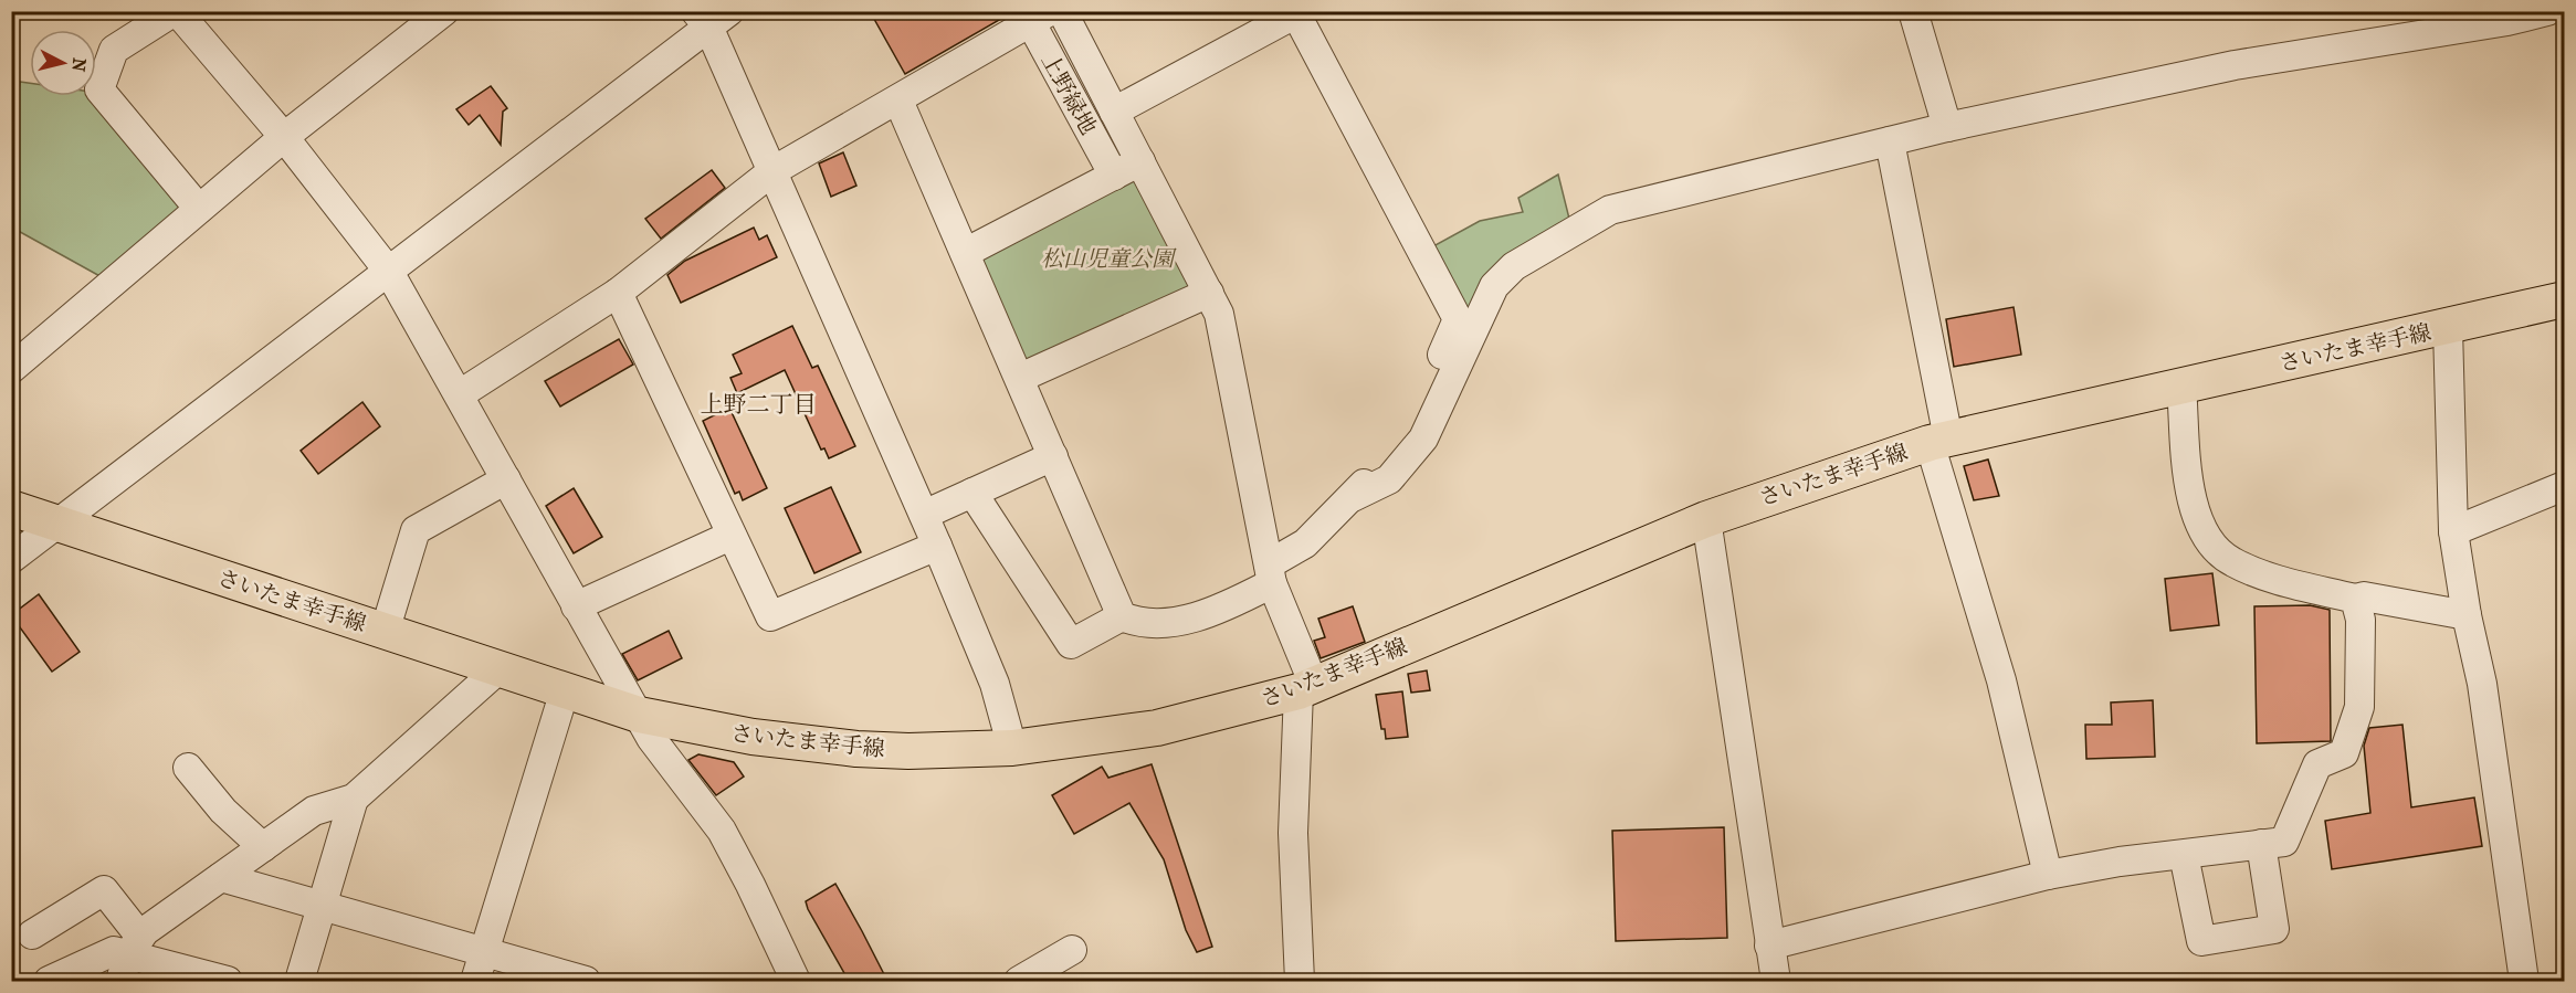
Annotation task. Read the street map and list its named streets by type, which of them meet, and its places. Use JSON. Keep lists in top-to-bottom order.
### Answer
{
  "streets": {
    "main road": ["さいたま幸手線"],
    "street": ["上野緑地"]
  },
  "districts": ["上野二丁目"],
  "parks": ["松山児童公園"],
  "north": "right"
}
